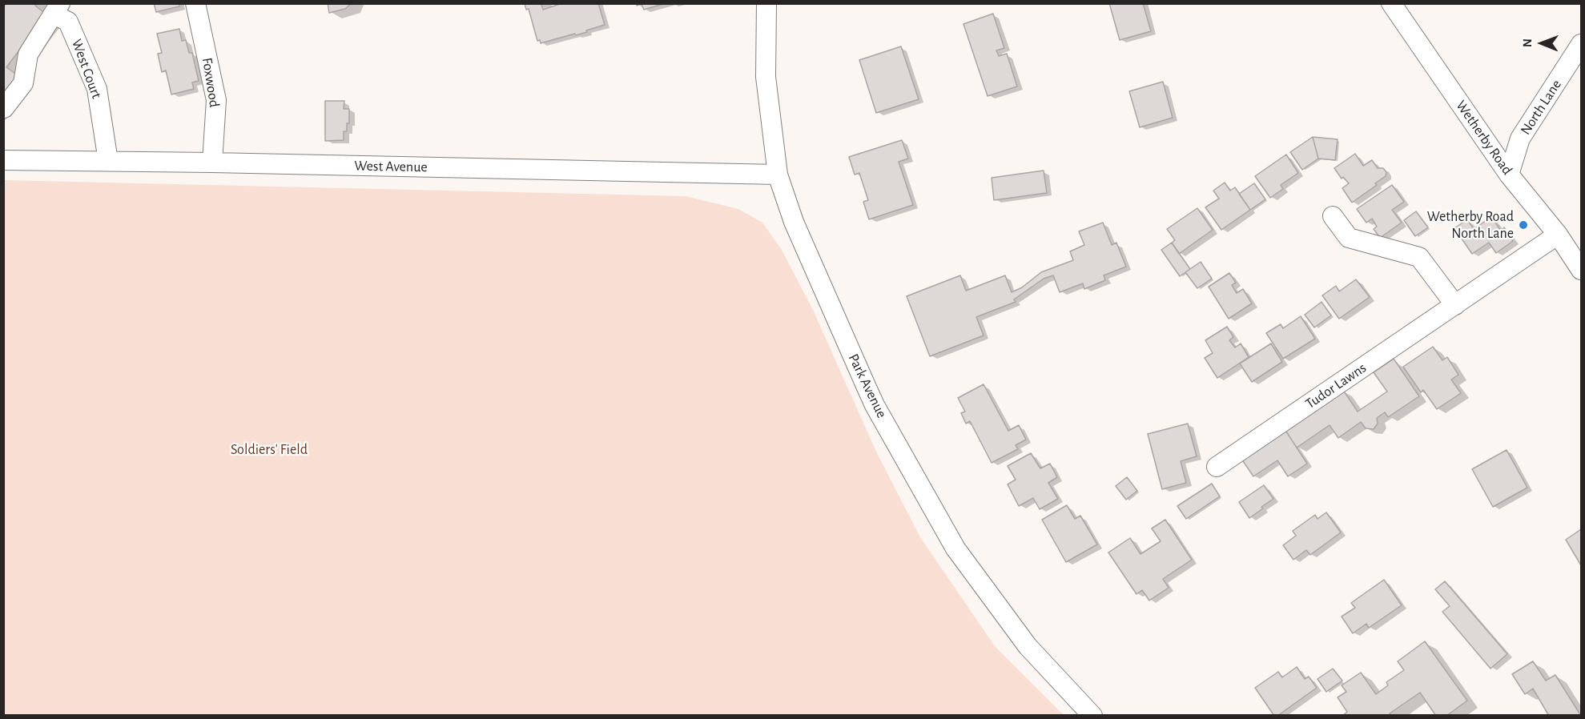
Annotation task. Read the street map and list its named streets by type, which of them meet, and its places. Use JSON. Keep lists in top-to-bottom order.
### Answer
{
  "streets": {
    "street": [
      "West Court",
      "Foxwood",
      "North Lane",
      "Wetherby Road",
      "West Avenue",
      "Park Avenue",
      "Tudor Lawns"
    ]
  },
  "crossings": [
    ["West Court", "West Avenue"],
    ["Foxwood", "West Avenue"],
    ["North Lane", "Wetherby Road"],
    ["Wetherby Road", "Tudor Lawns"],
    ["West Avenue", "Park Avenue"]
  ],
  "parks": ["Soldiers' Field"],
  "places": ["Wetherby Road North Lane"],
  "north": "left"
}
